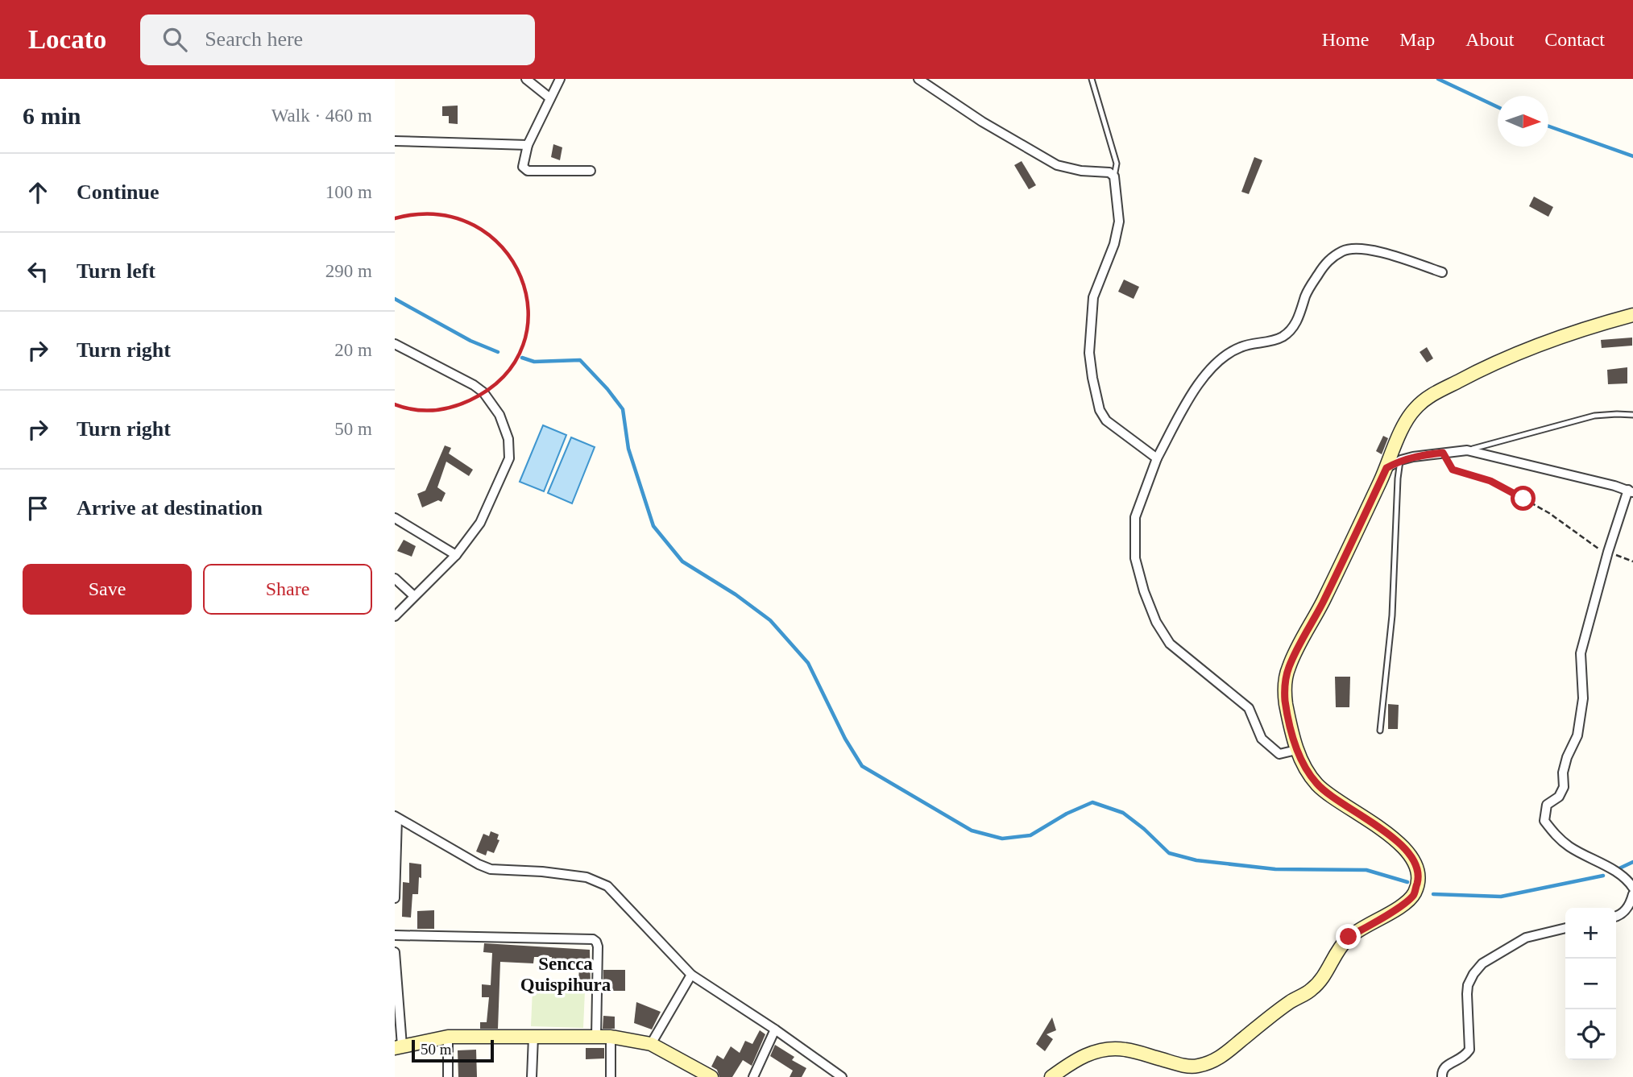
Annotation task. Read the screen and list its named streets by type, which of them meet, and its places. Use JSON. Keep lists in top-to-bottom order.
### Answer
{
  "districts": ["Sencca Quispihura"],
  "scale_bar": "50 m",
  "north": "right",
  "page": {
    "header": "Locato",
    "search": "Search here",
    "nav": [
      "Home",
      "Map",
      "About",
      "Contact"
    ],
    "heading": ["6 min", "Walk · 460 m"],
    "list": [
      ["Continue", "100 m"],
      ["Turn left", "290 m"],
      ["Turn right", "20 m"],
      ["Turn right", "50 m"],
      "Arrive at destination"
    ],
    "buttons": ["Save", "Share"],
    "map_buttons": ["+", "−"],
    "scale": "50 m"
  }
}
